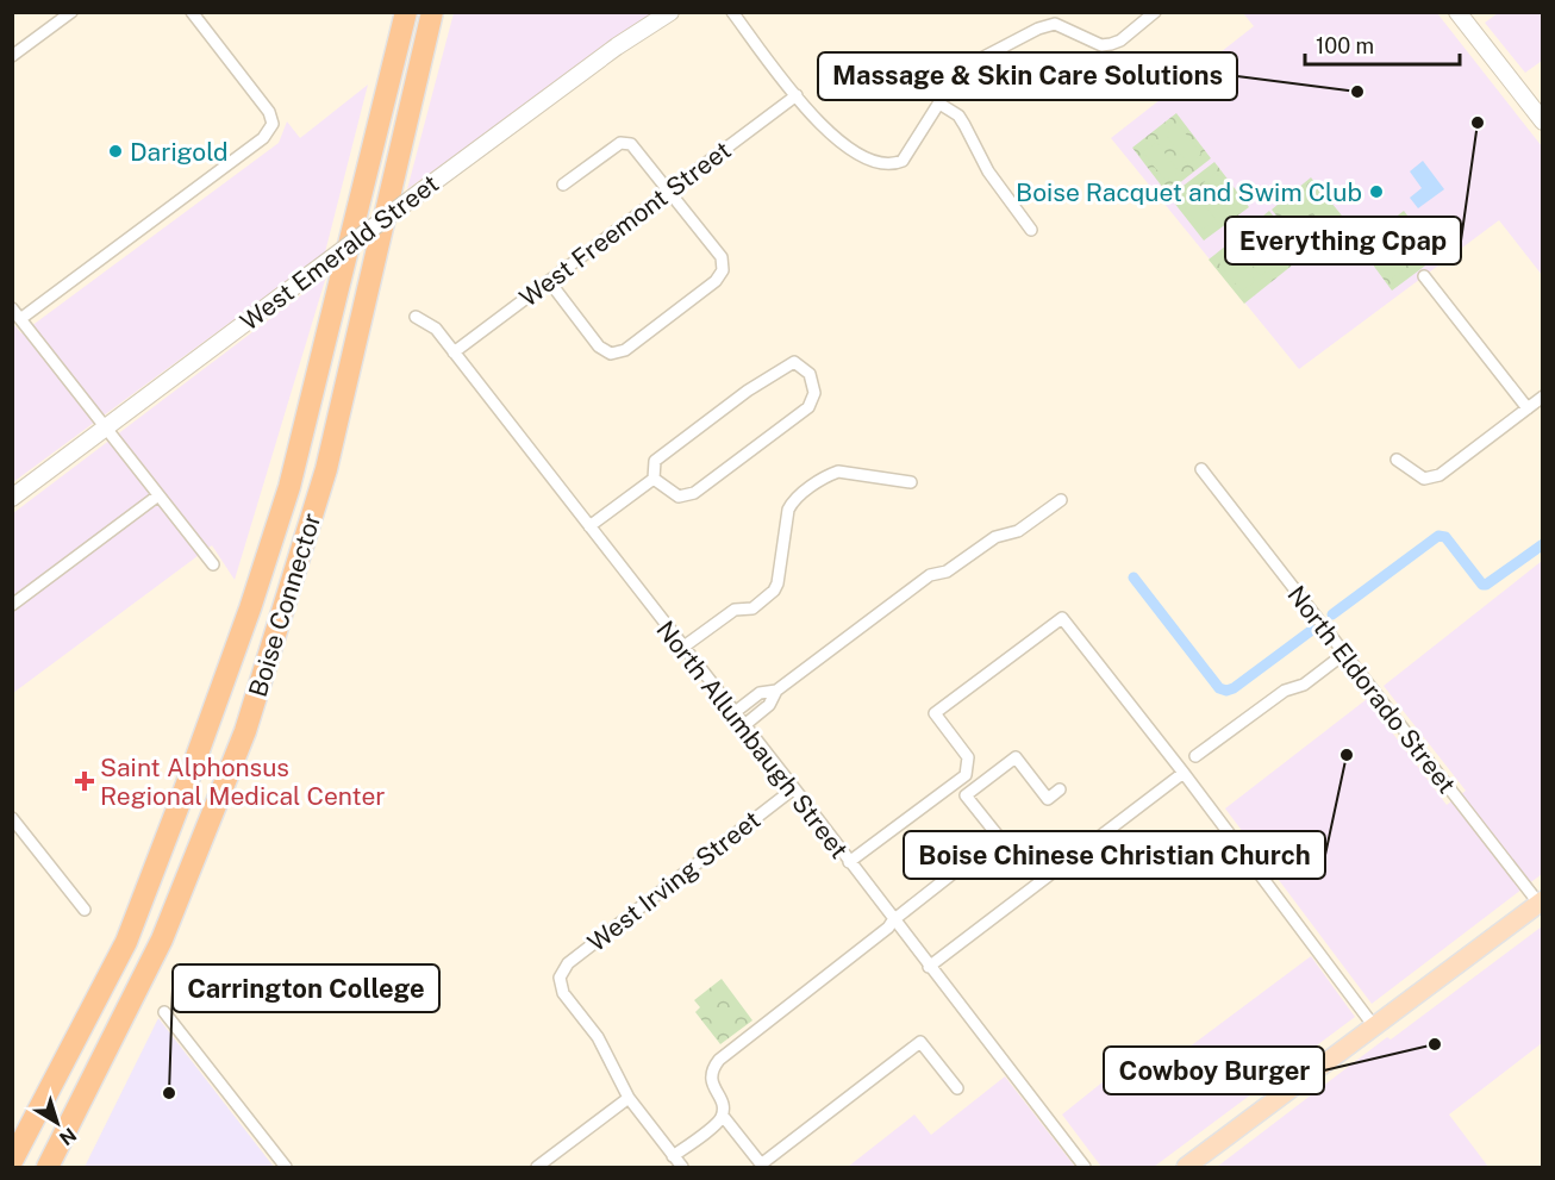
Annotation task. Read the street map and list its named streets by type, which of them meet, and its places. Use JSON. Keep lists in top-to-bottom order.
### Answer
{
  "streets": {
    "highway": ["Boise Connector"],
    "main road": ["West Emerald Street"],
    "street": [
      "West Freemont Street",
      "North Eldorado Street",
      "North Allumbaugh Street",
      "West Irving Street"
    ]
  },
  "crossings": [
    ["West Freemont Street", "North Allumbaugh Street"],
    ["North Allumbaugh Street", "West Irving Street"]
  ],
  "places": {
    "other": [
      "Massage & Skin Care Solutions",
      "Everything Cpap",
      "Darigold",
      "Boise Racquet and Swim Club",
      "Boise Chinese Christian Church",
      "Cowboy Burger",
      "Carrington College"
    ],
    "health": ["Saint Alphonsus Regional Medical Center"]
  },
  "scale_bar": "100 m",
  "north": "bottom right"
}
